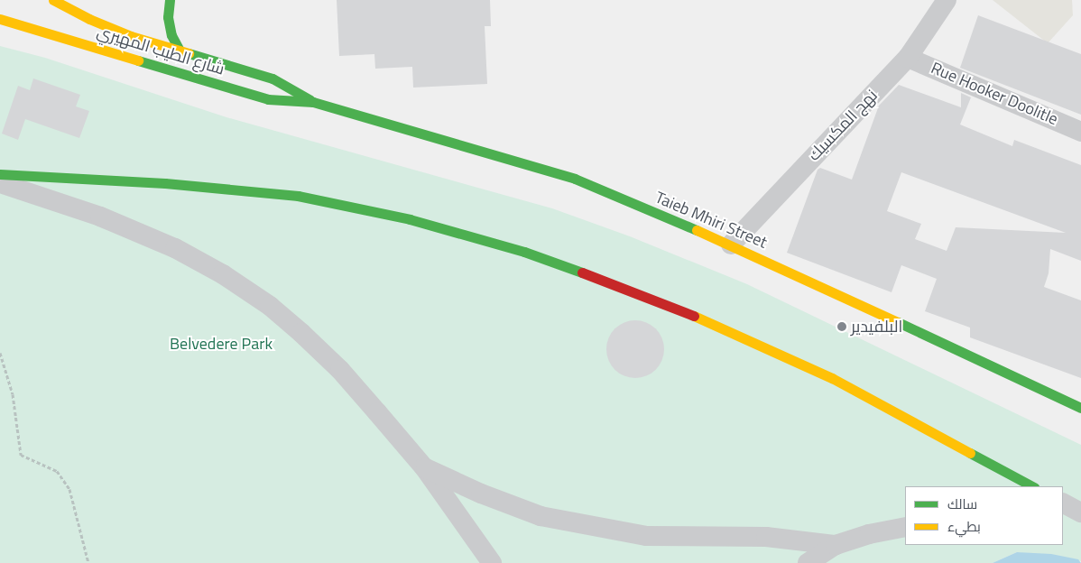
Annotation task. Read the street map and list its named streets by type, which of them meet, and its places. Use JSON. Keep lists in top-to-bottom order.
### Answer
{
  "streets": {
    "main road": ["شارع الطيب المهيري", "Taieb Mhiri Street"],
    "street": ["Rue Hooker Doolitle", "نهج المكسيك"]
  },
  "crossings": [
    ["شارع الطيب المهيري", "Taieb Mhiri Street"],
    ["Rue Hooker Doolitle", "نهج المكسيك"],
    ["نهج المكسيك", "Taieb Mhiri Street"]
  ],
  "parks": ["Belvedere Park"],
  "places": ["البلفيدير"],
  "legend": ["سالك", "بطيء"]
}
